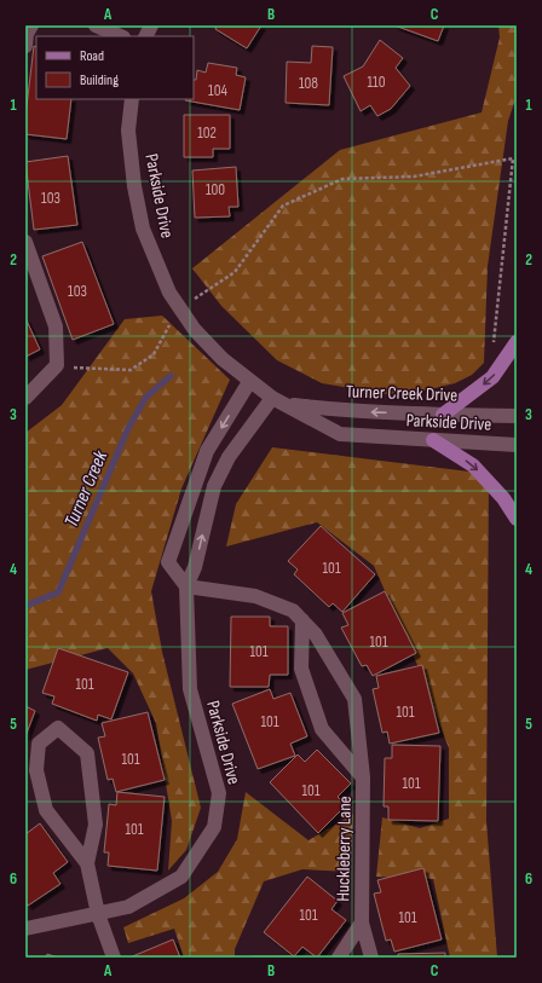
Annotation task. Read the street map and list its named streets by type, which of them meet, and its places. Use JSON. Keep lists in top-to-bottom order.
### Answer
{
  "streets": {
    "street": ["Parkside Drive", "Turner Creek Drive", "Huckleberry Lane"]
  },
  "crossings": [
    ["Parkside Drive", "Turner Creek Drive"],
    ["Parkside Drive", "Huckleberry Lane"]
  ],
  "one_way": ["Turner Creek Drive"],
  "water": ["Turner Creek"],
  "house_numbers": [
    "110",
    "108",
    "104",
    "102",
    "100",
    "103",
    "103",
    "101",
    "101",
    "101",
    "101",
    "101",
    "101",
    "101",
    "101",
    "101",
    "101",
    "101",
    "101"
  ],
  "legend": ["Road", "Building"],
  "grid": {
    "columns": ["A", "B", "C"],
    "rows": [
      "1",
      "2",
      "3",
      "4",
      "5",
      "6"
    ]
  }
}
